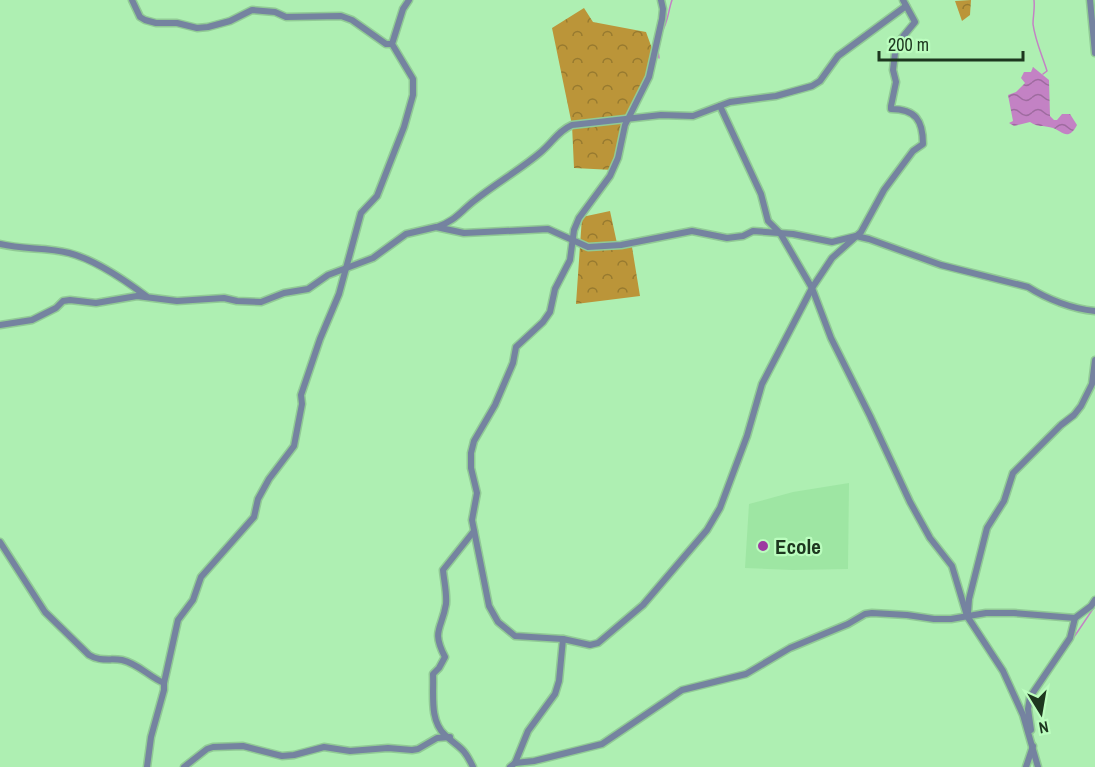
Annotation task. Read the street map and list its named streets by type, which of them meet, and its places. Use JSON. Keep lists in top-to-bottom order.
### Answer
{
  "places": ["Ecole"],
  "scale_bar": "200 m",
  "north": "bottom"
}
